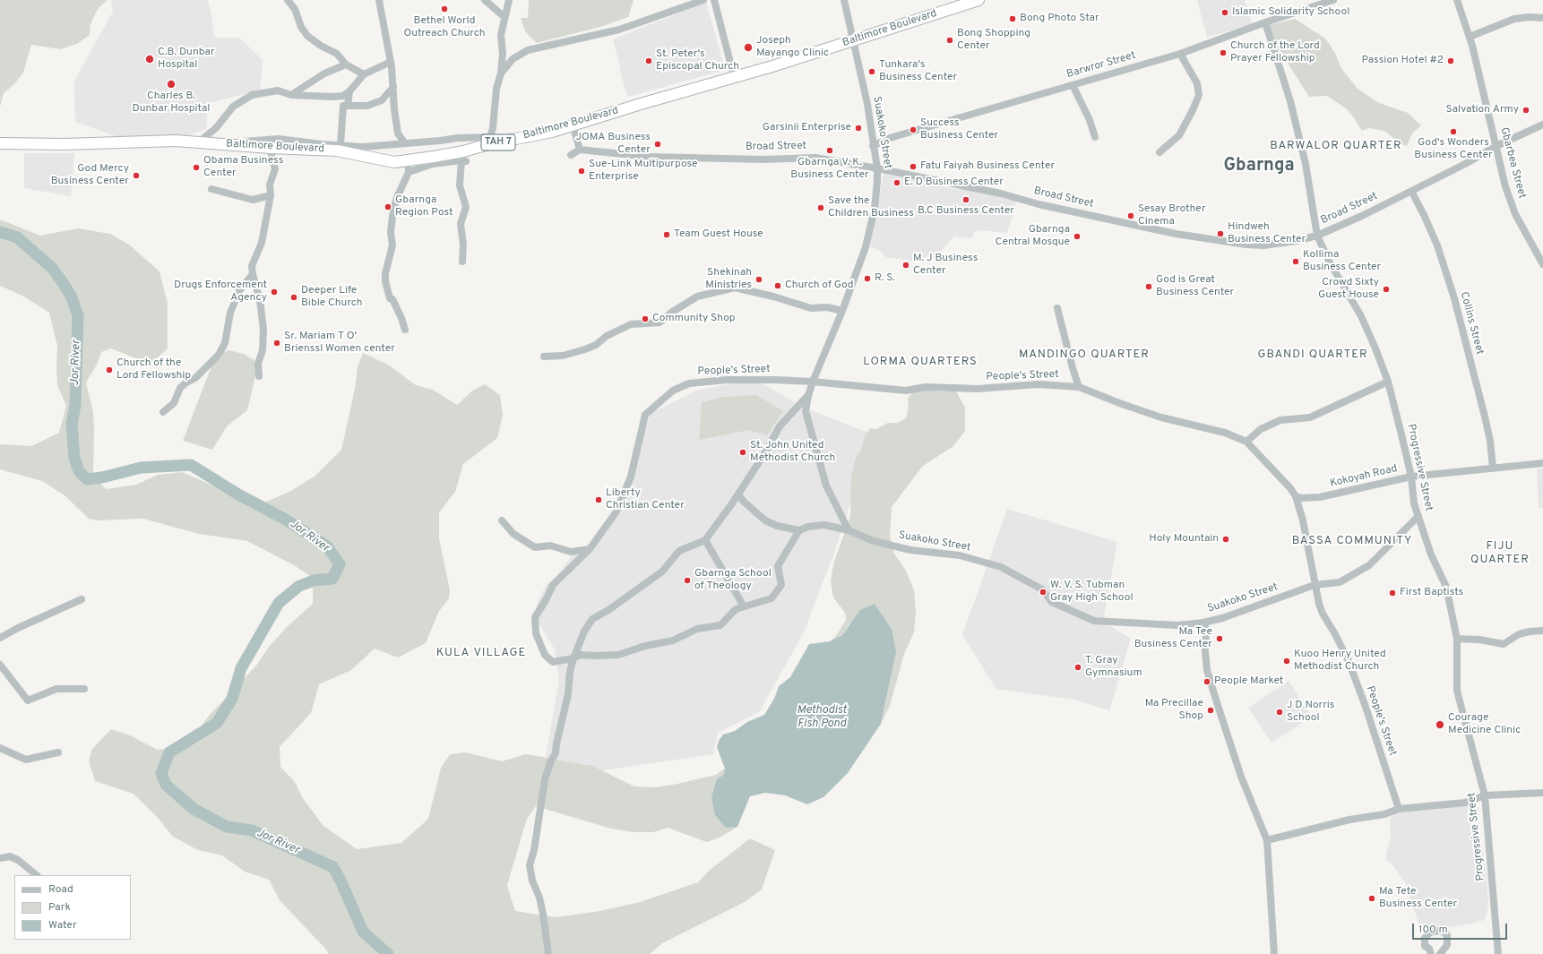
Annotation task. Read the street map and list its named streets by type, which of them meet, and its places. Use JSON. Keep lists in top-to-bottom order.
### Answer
{
  "streets": {
    "highway": ["Baltimore Boulevard", "TAH 7"],
    "street": [
      "Barwror Street",
      "Suakoko Street",
      "Broad Street",
      "Gbarbea Street",
      "Collins Street",
      "People's Street",
      "Progressive Street",
      "Kokoyah Road"
    ]
  },
  "crossings": [
    ["Baltimore Boulevard", "Suakoko Street"],
    ["Barwror Street", "Suakoko Street"],
    ["Barwror Street", "Progressive Street"],
    ["Suakoko Street", "Broad Street"],
    ["Suakoko Street", "People's Street"],
    ["Suakoko Street", "Progressive Street"],
    ["Broad Street", "Gbarbea Street"],
    ["Broad Street", "Collins Street"],
    ["Broad Street", "Progressive Street"],
    ["Collins Street", "Kokoyah Road"],
    ["People's Street", "Kokoyah Road"],
    ["Progressive Street", "Kokoyah Road"]
  ],
  "districts": [
    "BARWALOR QUARTER",
    "Gbarnga",
    "MANDINGO QUARTER",
    "GBANDI QUARTER",
    "LORMA QUARTERS",
    "BASSA COMMUNITY",
    "FIJU QUARTER",
    "KULA VILLAGE"
  ],
  "water": ["Jor River", "Methodist Fish Pond"],
  "places": [
    "Bethel World Outreach Church",
    "Islamic Solidarity School",
    "Bong Photo Star",
    "Bong Shopping Center",
    "Joseph Mayango Clinic",
    "Church of the Lord Prayer Fellowship",
    "C.B. Dunbar Hospital",
    "St. Peter's Episcopal Church",
    "Passion Hotel #2",
    "Tunkara's Business Center",
    "Charles B. Dunbar Hospital",
    "Salvation Army",
    "Garsinii Enterprise",
    "Success Business Center",
    "God's Wonders Business Center",
    "JOMA Business Center",
    "Gbarnga V. K. Business Center",
    "Fatu Faiyah Business Center",
    "Obama Business Center",
    "Sue-Link Multipurpose Enterprise",
    "God Mercy Business Center",
    "E. D Business Center",
    "B.C Business Center",
    "Gbarnga Region Post",
    "Save the Children Business",
    "Sesay Brother Cinema",
    "Hindweh Business Center",
    "Team Guest House",
    "Gbarnga Central Mosque",
    "Kollima Business Center",
    "M. J Business Center",
    "R. S.",
    "Shekinah Ministries",
    "Church of God",
    "God is Great Business Center",
    "Crowd Sixty Guest House",
    "Drugs Enforcement Agency",
    "Deeper Life Bible Church",
    "Community Shop",
    "Sr. Mariam T O' Brienssl Women center",
    "Church of the Lord Fellowship",
    "St. John United Methodist Church",
    "Liberty Christian Center",
    "Holy Mountain",
    "Gbarnga School of Theology",
    "W. V. S. Tubman Gray High School",
    "First Baptists",
    "Ma Tee Business Center",
    "Kuoo Henry United Methodist Church",
    "T. Gray Gymnasium",
    "People Market",
    "Ma Precillae Shop",
    "J D Norris School",
    "Courage Medicine Clinic",
    "Ma Tete Business Center"
  ],
  "legend": ["Road", "Park", "Water"],
  "scale_bar": "100 m"
}
